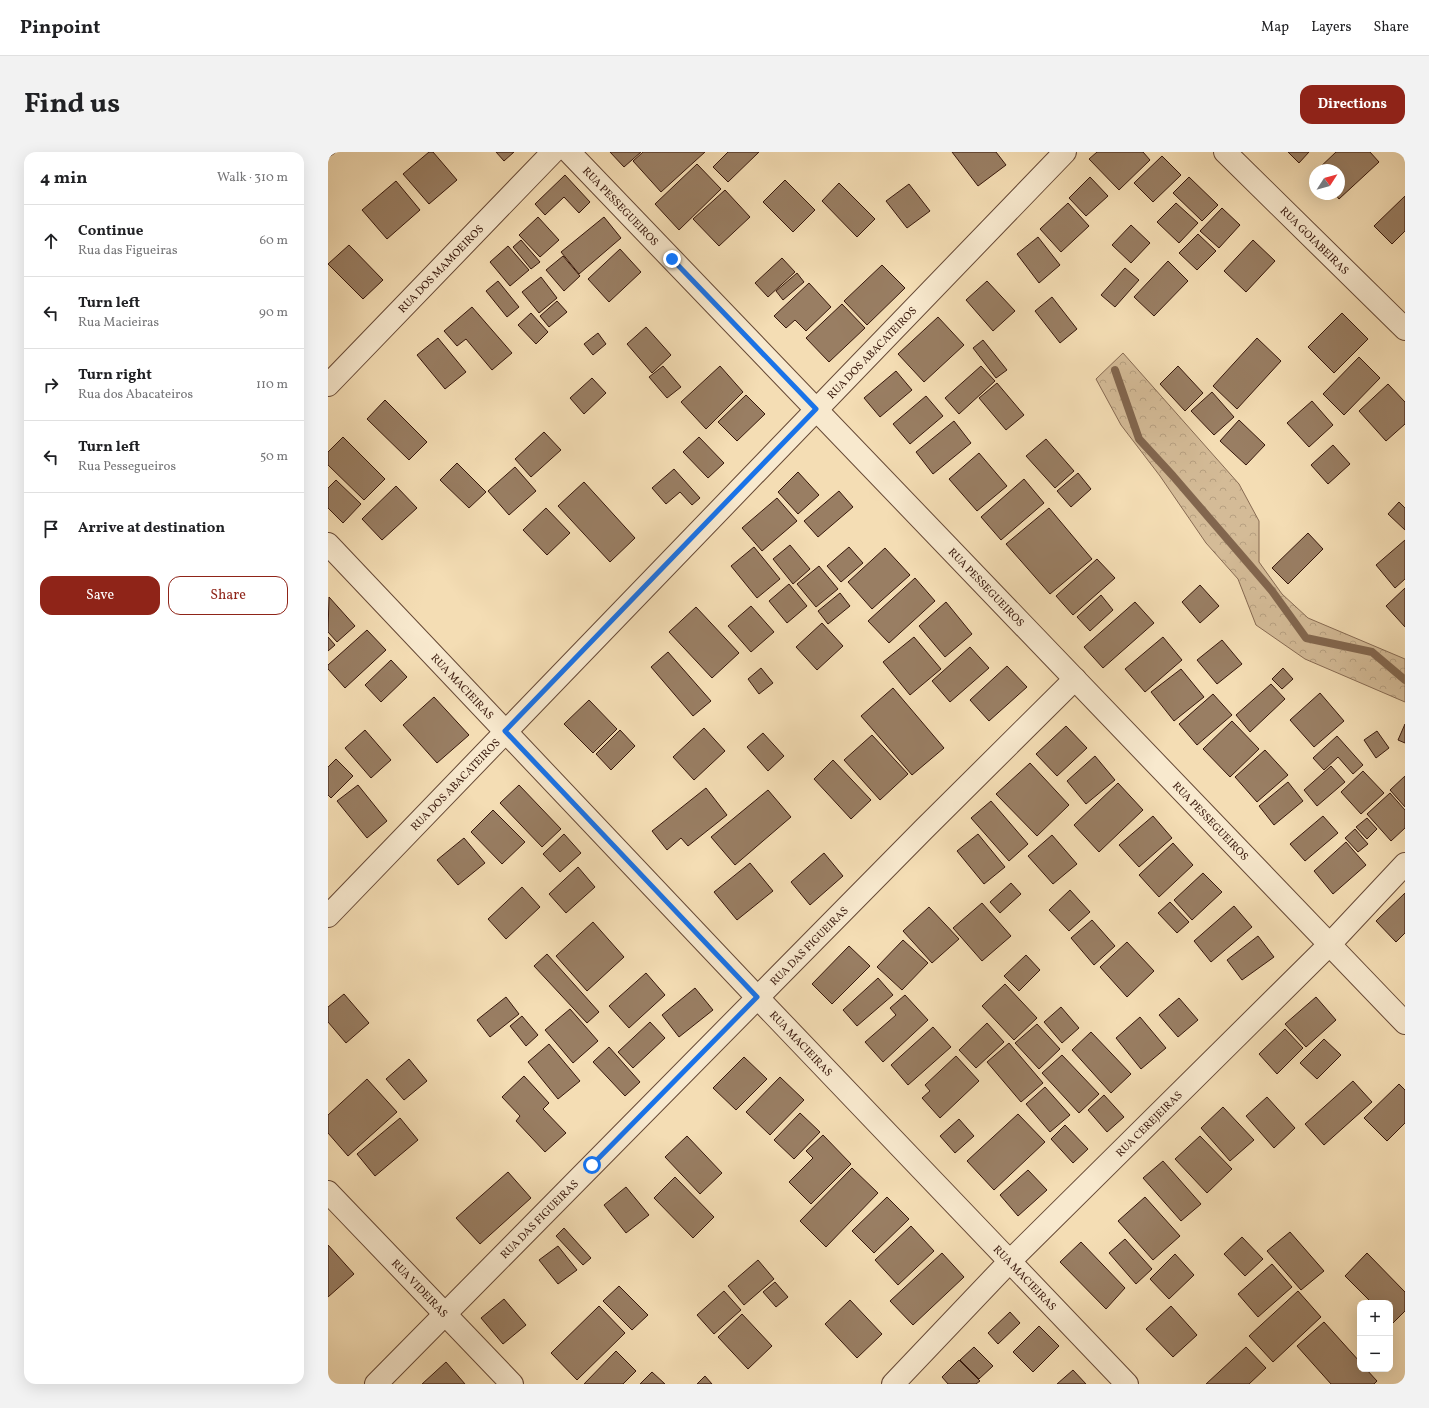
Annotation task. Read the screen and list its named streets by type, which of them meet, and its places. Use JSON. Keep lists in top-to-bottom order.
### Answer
{
  "streets": {
    "street": [
      "RUA PESSEGUEIROS",
      "RUA GOIABEIRAS",
      "RUA DOS MAMOEIROS",
      "RUA DOS ABACATEIROS",
      "RUA MACIEIRAS",
      "RUA DAS FIGUEIRAS",
      "RUA CEREJEIRAS",
      "RUA VIDEIRAS"
    ]
  },
  "crossings": [
    ["RUA PESSEGUEIROS", "RUA DOS ABACATEIROS"],
    ["RUA PESSEGUEIROS", "RUA DAS FIGUEIRAS"],
    ["RUA PESSEGUEIROS", "RUA CEREJEIRAS"],
    ["RUA DOS ABACATEIROS", "RUA MACIEIRAS"],
    ["RUA MACIEIRAS", "RUA DAS FIGUEIRAS"],
    ["RUA MACIEIRAS", "RUA CEREJEIRAS"],
    ["RUA DAS FIGUEIRAS", "RUA VIDEIRAS"]
  ],
  "north": "top right",
  "page": {
    "header": "Pinpoint",
    "nav": ["Map", "Layers", "Share"],
    "title": "Find us",
    "buttons": [
      "Directions",
      ["Save", "Share"]
    ],
    "heading": ["4 min", "Walk · 310 m"],
    "list": [
      ["Continue", "Rua das Figueiras", "60 m"],
      ["Turn left", "Rua Macieiras", "90 m"],
      ["Turn right", "Rua dos Abacateiros", "110 m"],
      ["Turn left", "Rua Pessegueiros", "50 m"],
      "Arrive at destination"
    ],
    "map_buttons": ["+", "−"]
  }
}
